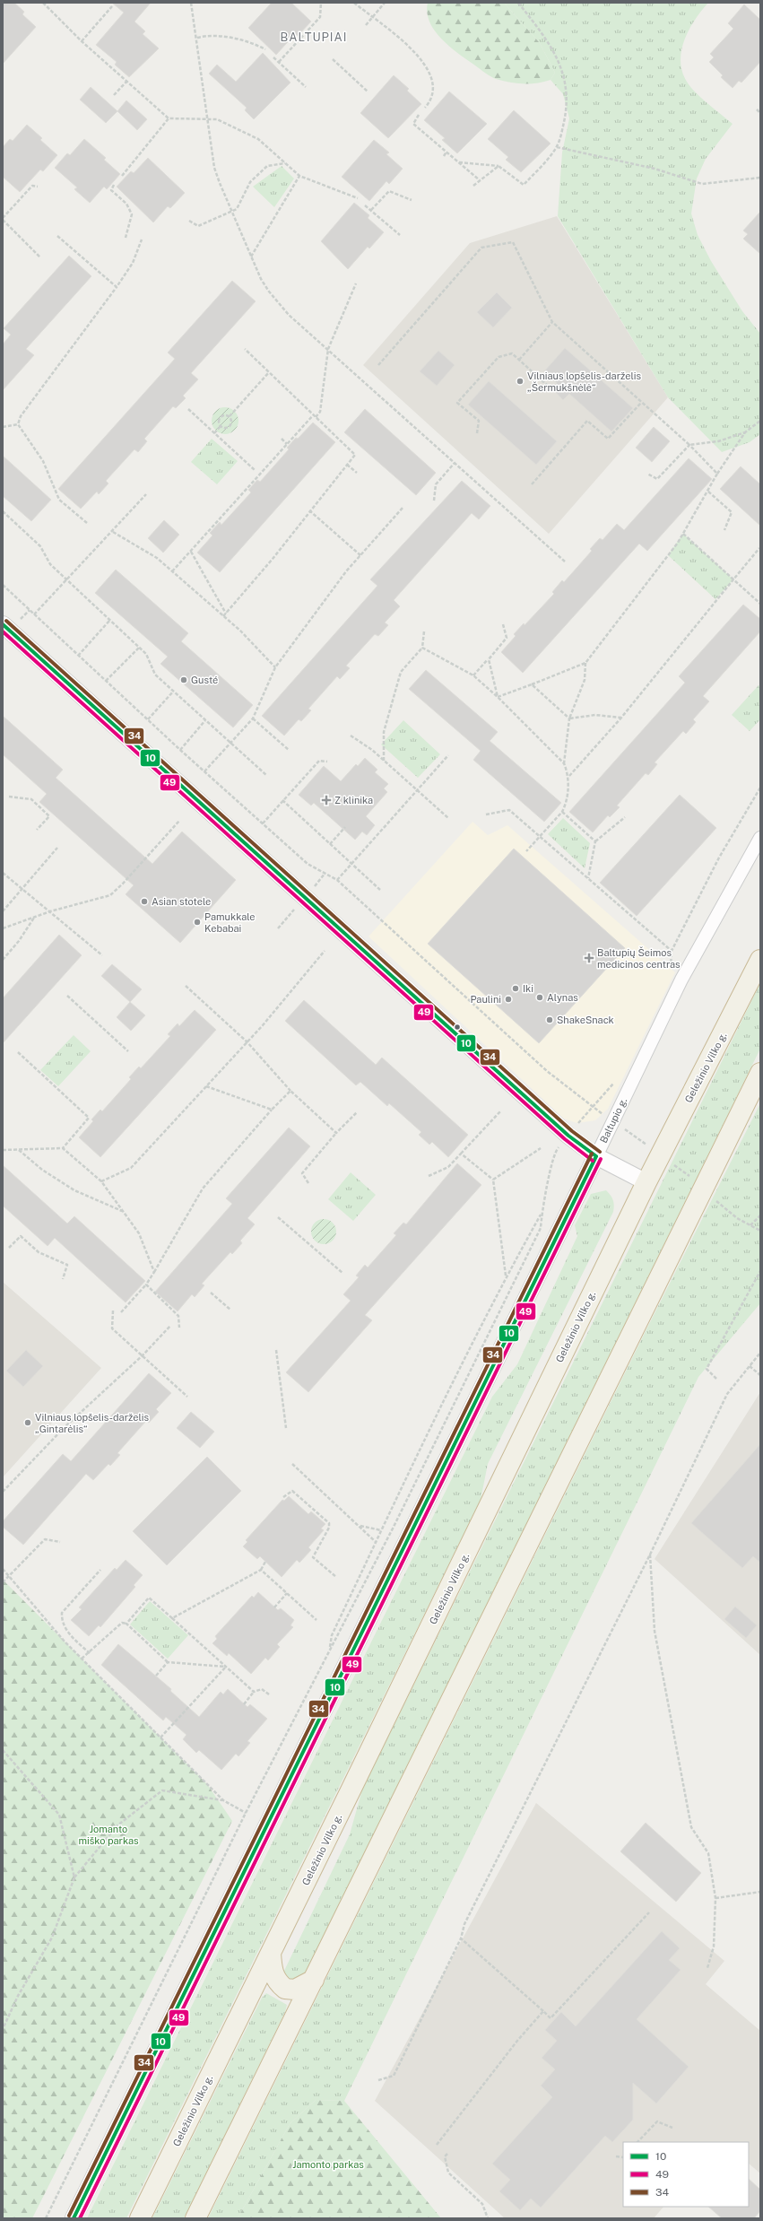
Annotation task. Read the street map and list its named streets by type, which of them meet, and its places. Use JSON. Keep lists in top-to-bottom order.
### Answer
{
  "streets": {
    "highway": ["Geležinio Vilko g."],
    "street": ["Baltupio g."]
  },
  "districts": ["BALTUPIAI"],
  "parks": ["Jomanto miško parkas", "Jamonto parkas"],
  "places": {
    "other": [
      "Vilniaus lopšelis-darželis „Šermukšnėlė“",
      "Gusté",
      "Asian stotele",
      "Pamukkale Kebabai",
      "Iki",
      "Alynas",
      "Paulini",
      "ShakeSnack",
      "Vilniaus lopšelis-darželis „Gintarėlis“"
    ],
    "health": ["Z klinika", "Baltupių Šeimos medicinos centras"]
  },
  "lines": ["transit line 34", "transit line 10", "transit line 49"],
  "legend": ["10", "49", "34"]
}
